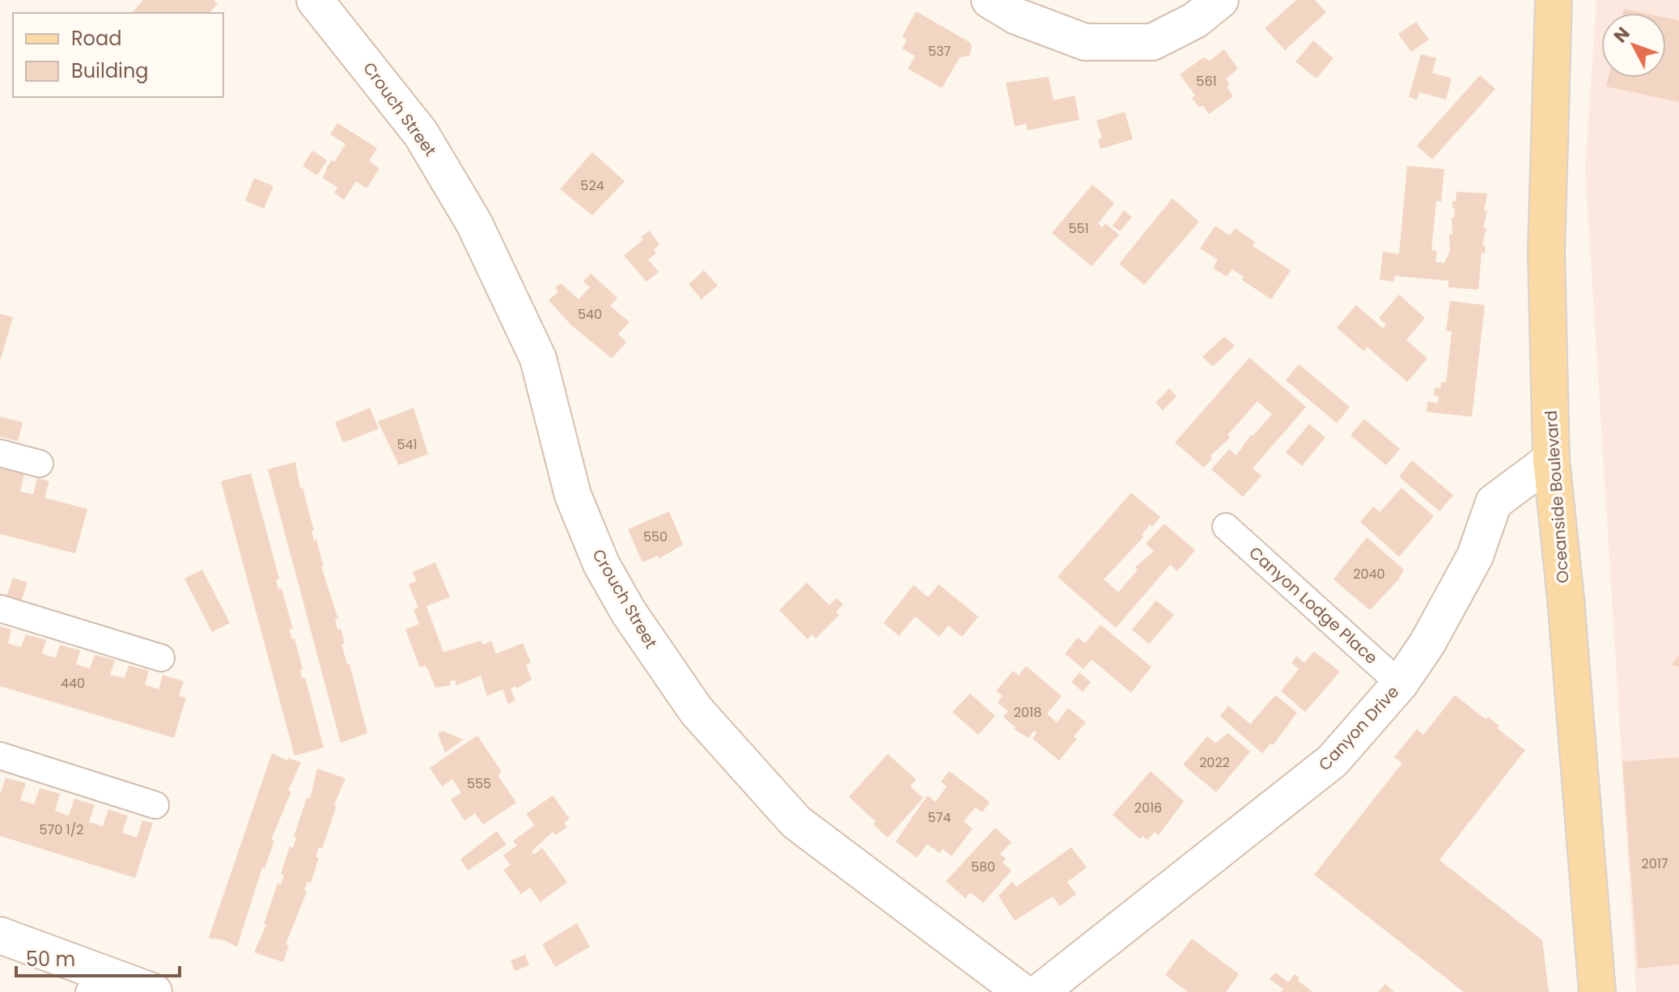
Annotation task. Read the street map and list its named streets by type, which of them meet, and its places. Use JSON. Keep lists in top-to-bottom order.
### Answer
{
  "streets": {
    "main road": ["Oceanside Boulevard"],
    "street": ["Crouch Street", "Canyon Lodge Place", "Canyon Drive"]
  },
  "crossings": [
    ["Oceanside Boulevard", "Canyon Drive"],
    ["Canyon Lodge Place", "Canyon Drive"]
  ],
  "house_numbers": [
    "537",
    "561",
    "524",
    "551",
    "540",
    "541",
    "550",
    "2040",
    "440",
    "2018",
    "2022",
    "555",
    "2016",
    "574",
    "570 1/2",
    "2017",
    "580"
  ],
  "legend": ["Road", "Building"],
  "scale_bar": "50 m",
  "north": "top left"
}
